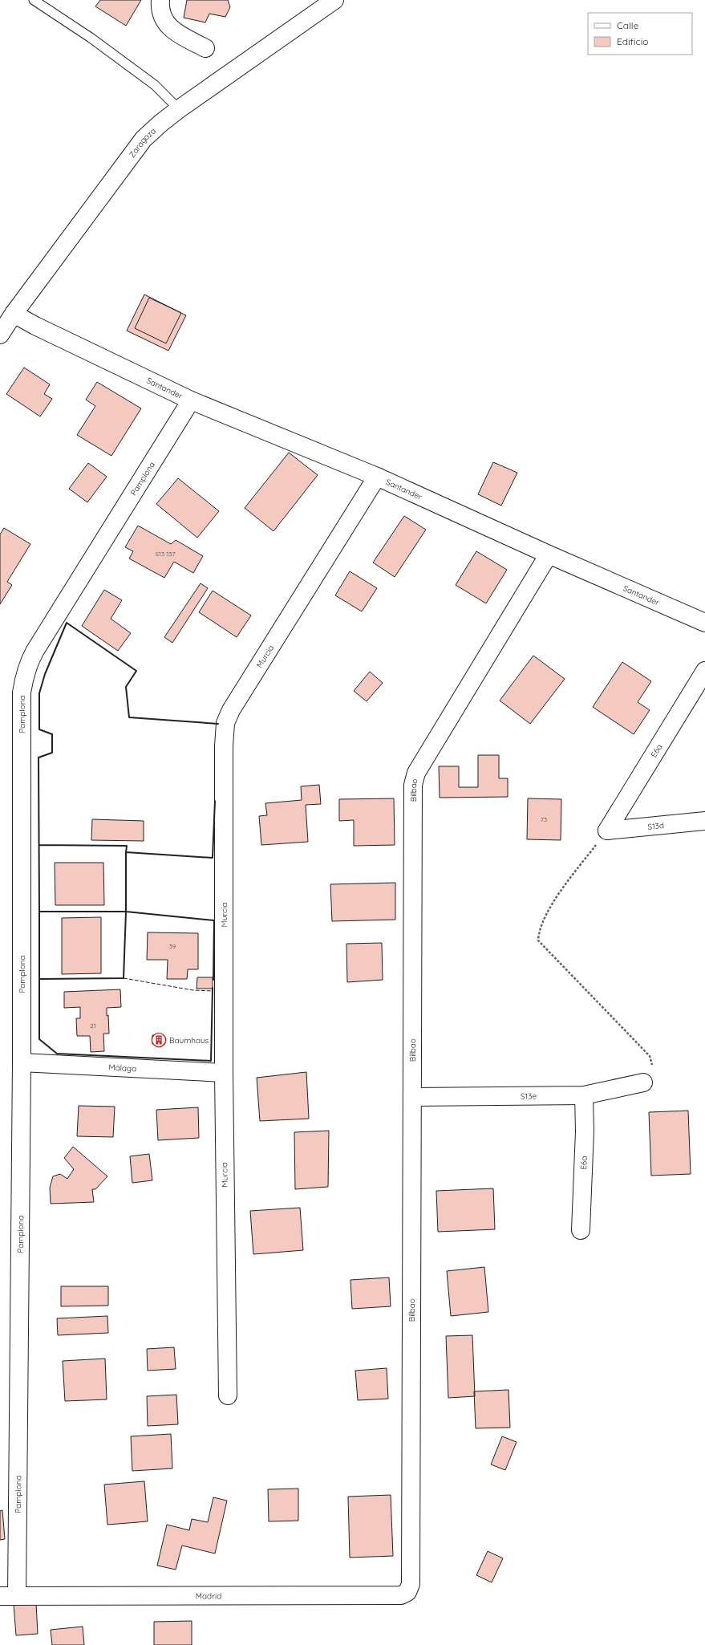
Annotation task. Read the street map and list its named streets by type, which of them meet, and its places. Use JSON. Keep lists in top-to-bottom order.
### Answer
{
  "streets": {
    "street": [
      "Zaragoza",
      "Santander",
      "Pamplona",
      "Murcia",
      "E6a",
      "Bilbao",
      "S13d",
      "Málaga",
      "S13e",
      "Madrid"
    ]
  },
  "crossings": [
    ["Zaragoza", "Santander"],
    ["Santander", "Pamplona"],
    ["Santander", "Murcia"],
    ["Santander", "Bilbao"],
    ["Pamplona", "Málaga"],
    ["Pamplona", "Madrid"],
    ["Murcia", "Málaga"],
    ["E6a", "S13d"],
    ["E6a", "S13e"],
    ["Bilbao", "S13e"],
    ["Bilbao", "Madrid"]
  ],
  "places": {
    "building": ["Baumhaus"]
  },
  "house_numbers": [
    "S13 137",
    "73",
    "39",
    "21"
  ],
  "legend": ["Calle", "Edificio"]
}
